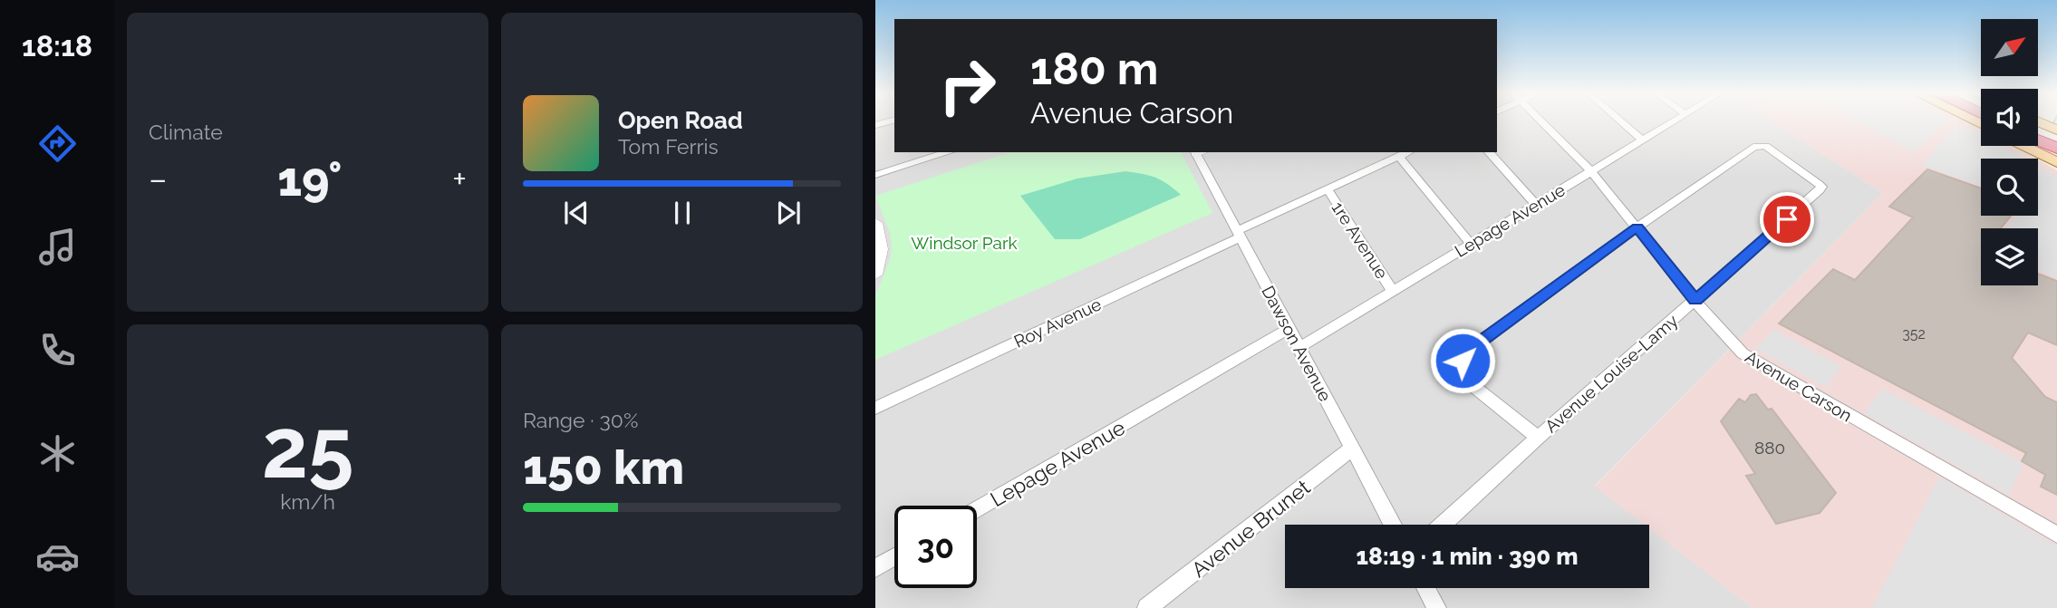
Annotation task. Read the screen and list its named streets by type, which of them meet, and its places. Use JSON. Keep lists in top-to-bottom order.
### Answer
{
  "streets": {
    "street": [
      "Lepage Avenue",
      "1re Avenue",
      "Roy Avenue",
      "Dawson Avenue",
      "Avenue Louise-Lamy",
      "Avenue Carson",
      "Avenue Brunet"
    ]
  },
  "crossings": [
    ["Lepage Avenue", "1re Avenue"],
    ["Lepage Avenue", "Dawson Avenue"],
    ["Lepage Avenue", "Avenue Carson"],
    ["1re Avenue", "Roy Avenue"],
    ["Roy Avenue", "Dawson Avenue"],
    ["Dawson Avenue", "Avenue Brunet"],
    ["Avenue Louise-Lamy", "Avenue Carson"]
  ],
  "parks": ["Windsor Park"],
  "house_numbers": ["352", "880"],
  "north": "top right",
  "page": {
    "tabs": "18:18",
    "tile": [
      "Climate",
      ["25", "km/h"],
      ["Range · 30%", "150 km"]
    ],
    "turn": ["180 m", "Avenue Carson"],
    "song": ["Open Road", "Tom Ferris"],
    "heat": ["−", "19°", "+"],
    "limit": "30",
    "trip": "18:19 · 1 min · 390 m"
  }
}
